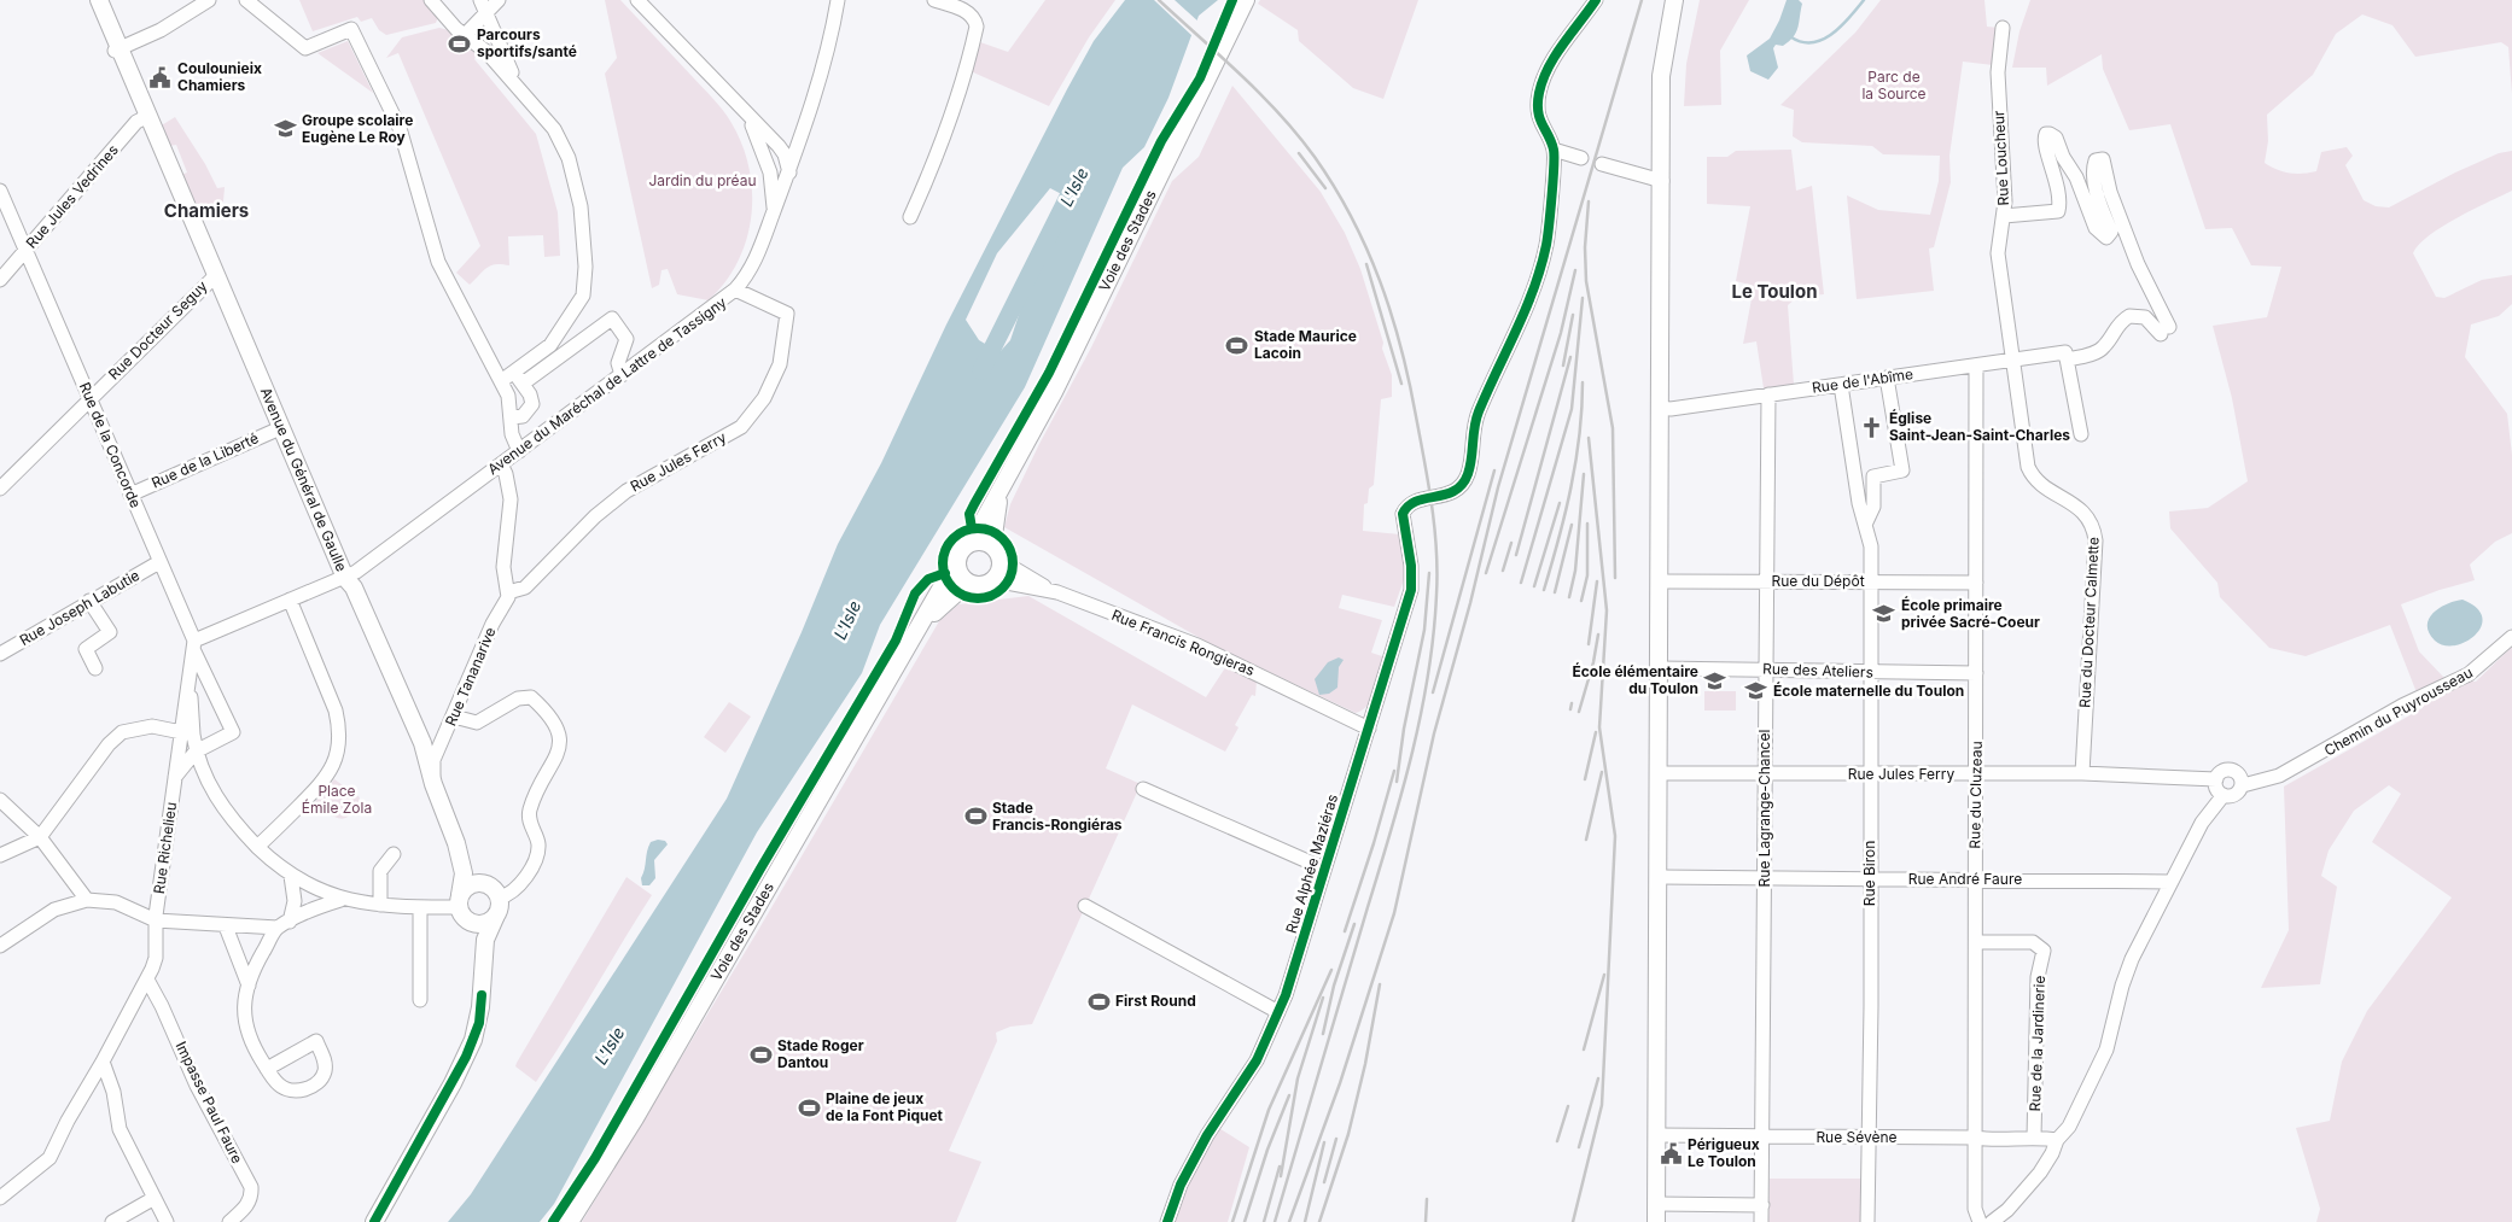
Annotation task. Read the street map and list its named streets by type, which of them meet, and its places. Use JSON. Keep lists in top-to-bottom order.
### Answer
{
  "streets": {
    "main road": ["Voie des Stades", "Avenue du Général de Gaulle"],
    "street": [
      "Rue Loucheur",
      "Rue Jules Vedrines",
      "Rue Docteur Seguy",
      "Rue de l'Abîme",
      "Avenue du Maréchal de Lattre de Tassigny",
      "Rue de la Concorde",
      "Rue de la Liberté",
      "Rue Jules Ferry",
      "Rue du Dépôt",
      "Rue Joseph Labutie",
      "Rue du Docteur Calmette",
      "Rue Francis Rongieras",
      "Rue des Ateliers",
      "Rue Tananarive",
      "Chemin du Puyrousseau",
      "Rue du Cluzeau",
      "Rue Lagrange-Chancel",
      "Rue Richelieu",
      "Rue Alphée Maziéras",
      "Rue Biron",
      "Rue André Faure",
      "Rue de la Jardinerie",
      "Impasse Paul Faure",
      "Rue Sévène"
    ]
  },
  "crossings": [
    ["Rue Loucheur", "Rue de l'Abîme"],
    ["Rue Loucheur", "Rue du Docteur Calmette"],
    ["Rue Jules Vedrines", "Rue de la Concorde"],
    ["Rue Jules Vedrines", "Avenue du Général de Gaulle"],
    ["Voie des Stades", "Rue Francis Rongieras"],
    ["Rue Docteur Seguy", "Rue de la Concorde"],
    ["Rue Docteur Seguy", "Avenue du Général de Gaulle"],
    ["Rue de l'Abîme", "Rue du Docteur Calmette"],
    ["Rue de l'Abîme", "Rue du Cluzeau"],
    ["Rue de l'Abîme", "Rue Lagrange-Chancel"],
    ["Rue de l'Abîme", "Rue Biron"],
    ["Avenue du Maréchal de Lattre de Tassigny", "Rue de la Concorde"],
    ["Avenue du Maréchal de Lattre de Tassigny", "Rue Jules Ferry"],
    ["Avenue du Maréchal de Lattre de Tassigny", "Avenue du Général de Gaulle"],
    ["Rue de la Concorde", "Rue de la Liberté"],
    ["Rue de la Concorde", "Rue Joseph Labutie"],
    ["Rue de la Liberté", "Avenue du Général de Gaulle"],
    ["Rue Jules Ferry", "Rue du Docteur Calmette"],
    ["Rue Jules Ferry", "Rue Tananarive"],
    ["Rue Jules Ferry", "Chemin du Puyrousseau"],
    ["Rue Jules Ferry", "Rue du Cluzeau"],
    ["Rue Jules Ferry", "Rue Lagrange-Chancel"],
    ["Rue Jules Ferry", "Rue Biron"],
    ["Avenue du Général de Gaulle", "Rue Tananarive"],
    ["Rue du Dépôt", "Rue du Cluzeau"],
    ["Rue du Dépôt", "Rue Lagrange-Chancel"],
    ["Rue du Dépôt", "Rue Biron"],
    ["Rue Francis Rongieras", "Rue Alphée Maziéras"],
    ["Rue des Ateliers", "Rue du Cluzeau"],
    ["Rue des Ateliers", "Rue Lagrange-Chancel"],
    ["Rue des Ateliers", "Rue Biron"],
    ["Rue du Cluzeau", "Rue André Faure"],
    ["Rue du Cluzeau", "Rue de la Jardinerie"],
    ["Rue du Cluzeau", "Rue Sévène"],
    ["Rue Lagrange-Chancel", "Rue André Faure"],
    ["Rue Lagrange-Chancel", "Rue Sévène"],
    ["Rue Richelieu", "Impasse Paul Faure"],
    ["Rue Biron", "Rue André Faure"],
    ["Rue Biron", "Rue Sévène"],
    ["Rue de la Jardinerie", "Rue Sévène"]
  ],
  "districts": ["Chamiers", "Le Toulon"],
  "water": ["L'Isle"],
  "parks": ["Parc de la Source", "Jardin du préau", "Place Émile Zola"],
  "places": {
    "sports": [
      "Parcours sportifs/santé",
      "Stade Maurice Lacoin",
      "Stade Francis-Rongiéras",
      "First Round",
      "Stade Roger Dantou",
      "Plaine de jeux de la Font Piquet"
    ],
    "public building": ["Coulounieix Chamiers", "Périgueux Le Toulon"],
    "school or university": [
      "Groupe scolaire Eugène Le Roy",
      "École primaire privée Sacré-Coeur",
      "École élémentaire du Toulon",
      "École maternelle du Toulon"
    ],
    "church": ["Église Saint-Jean-Saint-Charles"]
  }
}
